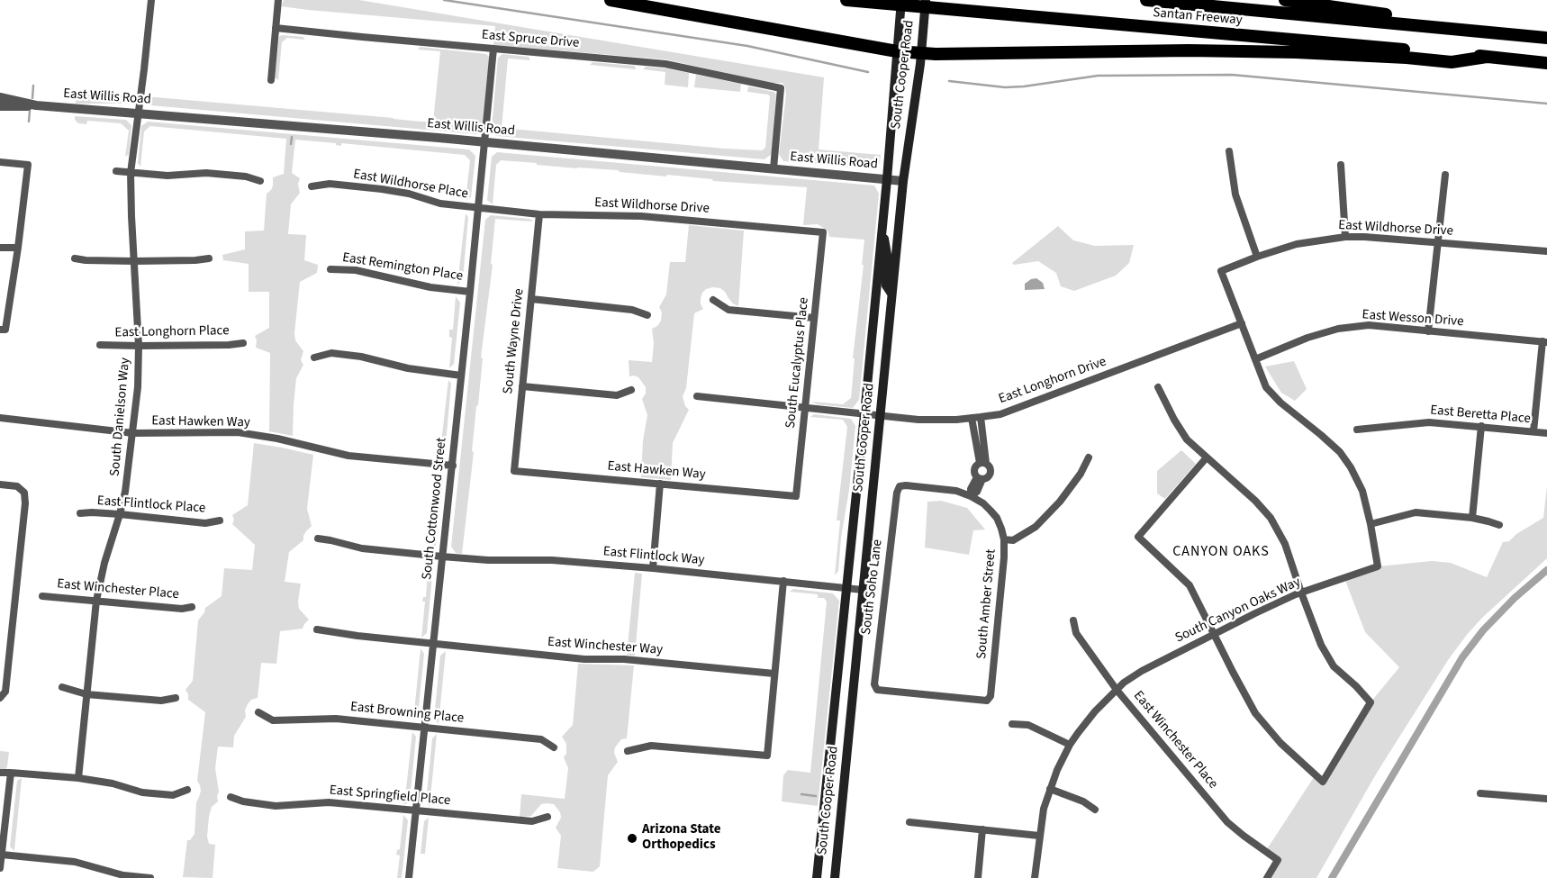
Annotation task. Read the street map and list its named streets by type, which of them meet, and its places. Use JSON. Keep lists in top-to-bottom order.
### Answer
{
  "streets": {
    "highway": ["Santan Freeway"],
    "main road": ["South Cooper Road"],
    "street": [
      "East Spruce Drive",
      "East Willis Road",
      "East Wildhorse Place",
      "East Wildhorse Drive",
      "East Remington Place",
      "East Wesson Drive",
      "East Longhorn Place",
      "South Wayne Drive",
      "South Eucalyptus Place",
      "East Longhorn Drive",
      "East Beretta Place",
      "South Danielson Way",
      "East Hawken Way",
      "East Flintlock Place",
      "South Cottonwood Street",
      "East Flintlock Way",
      "South Soho Lane",
      "East Winchester Place",
      "South Amber Street",
      "South Canyon Oaks Way",
      "East Winchester Way",
      "East Browning Place",
      "East Springfield Place"
    ]
  },
  "crossings": [
    ["East Spruce Drive", "East Willis Road"],
    ["East Spruce Drive", "South Cottonwood Street"],
    ["South Cooper Road", "East Willis Road"],
    ["South Cooper Road", "East Longhorn Drive"],
    ["South Cooper Road", "East Flintlock Way"],
    ["East Willis Road", "South Danielson Way"],
    ["East Willis Road", "South Cottonwood Street"],
    ["East Wildhorse Place", "East Wildhorse Drive"],
    ["East Wildhorse Place", "South Cottonwood Street"],
    ["East Wildhorse Drive", "South Wayne Drive"],
    ["East Wildhorse Drive", "South Eucalyptus Place"],
    ["East Wildhorse Drive", "South Cottonwood Street"],
    ["East Wildhorse Drive", "South Canyon Oaks Way"],
    ["East Remington Place", "South Cottonwood Street"],
    ["East Wesson Drive", "South Canyon Oaks Way"],
    ["East Longhorn Place", "South Danielson Way"],
    ["South Wayne Drive", "East Hawken Way"],
    ["South Eucalyptus Place", "East Hawken Way"],
    ["East Longhorn Drive", "South Canyon Oaks Way"],
    ["South Danielson Way", "East Hawken Way"],
    ["South Danielson Way", "East Flintlock Place"],
    ["South Danielson Way", "East Winchester Place"],
    ["East Hawken Way", "South Cottonwood Street"],
    ["South Cottonwood Street", "East Flintlock Way"],
    ["South Cottonwood Street", "East Winchester Way"],
    ["South Cottonwood Street", "East Browning Place"],
    ["South Cottonwood Street", "East Springfield Place"],
    ["South Soho Lane", "South Amber Street"],
    ["East Winchester Place", "South Canyon Oaks Way"]
  ],
  "districts": ["CANYON OAKS"],
  "places": ["Arizona State Orthopedics"]
}
